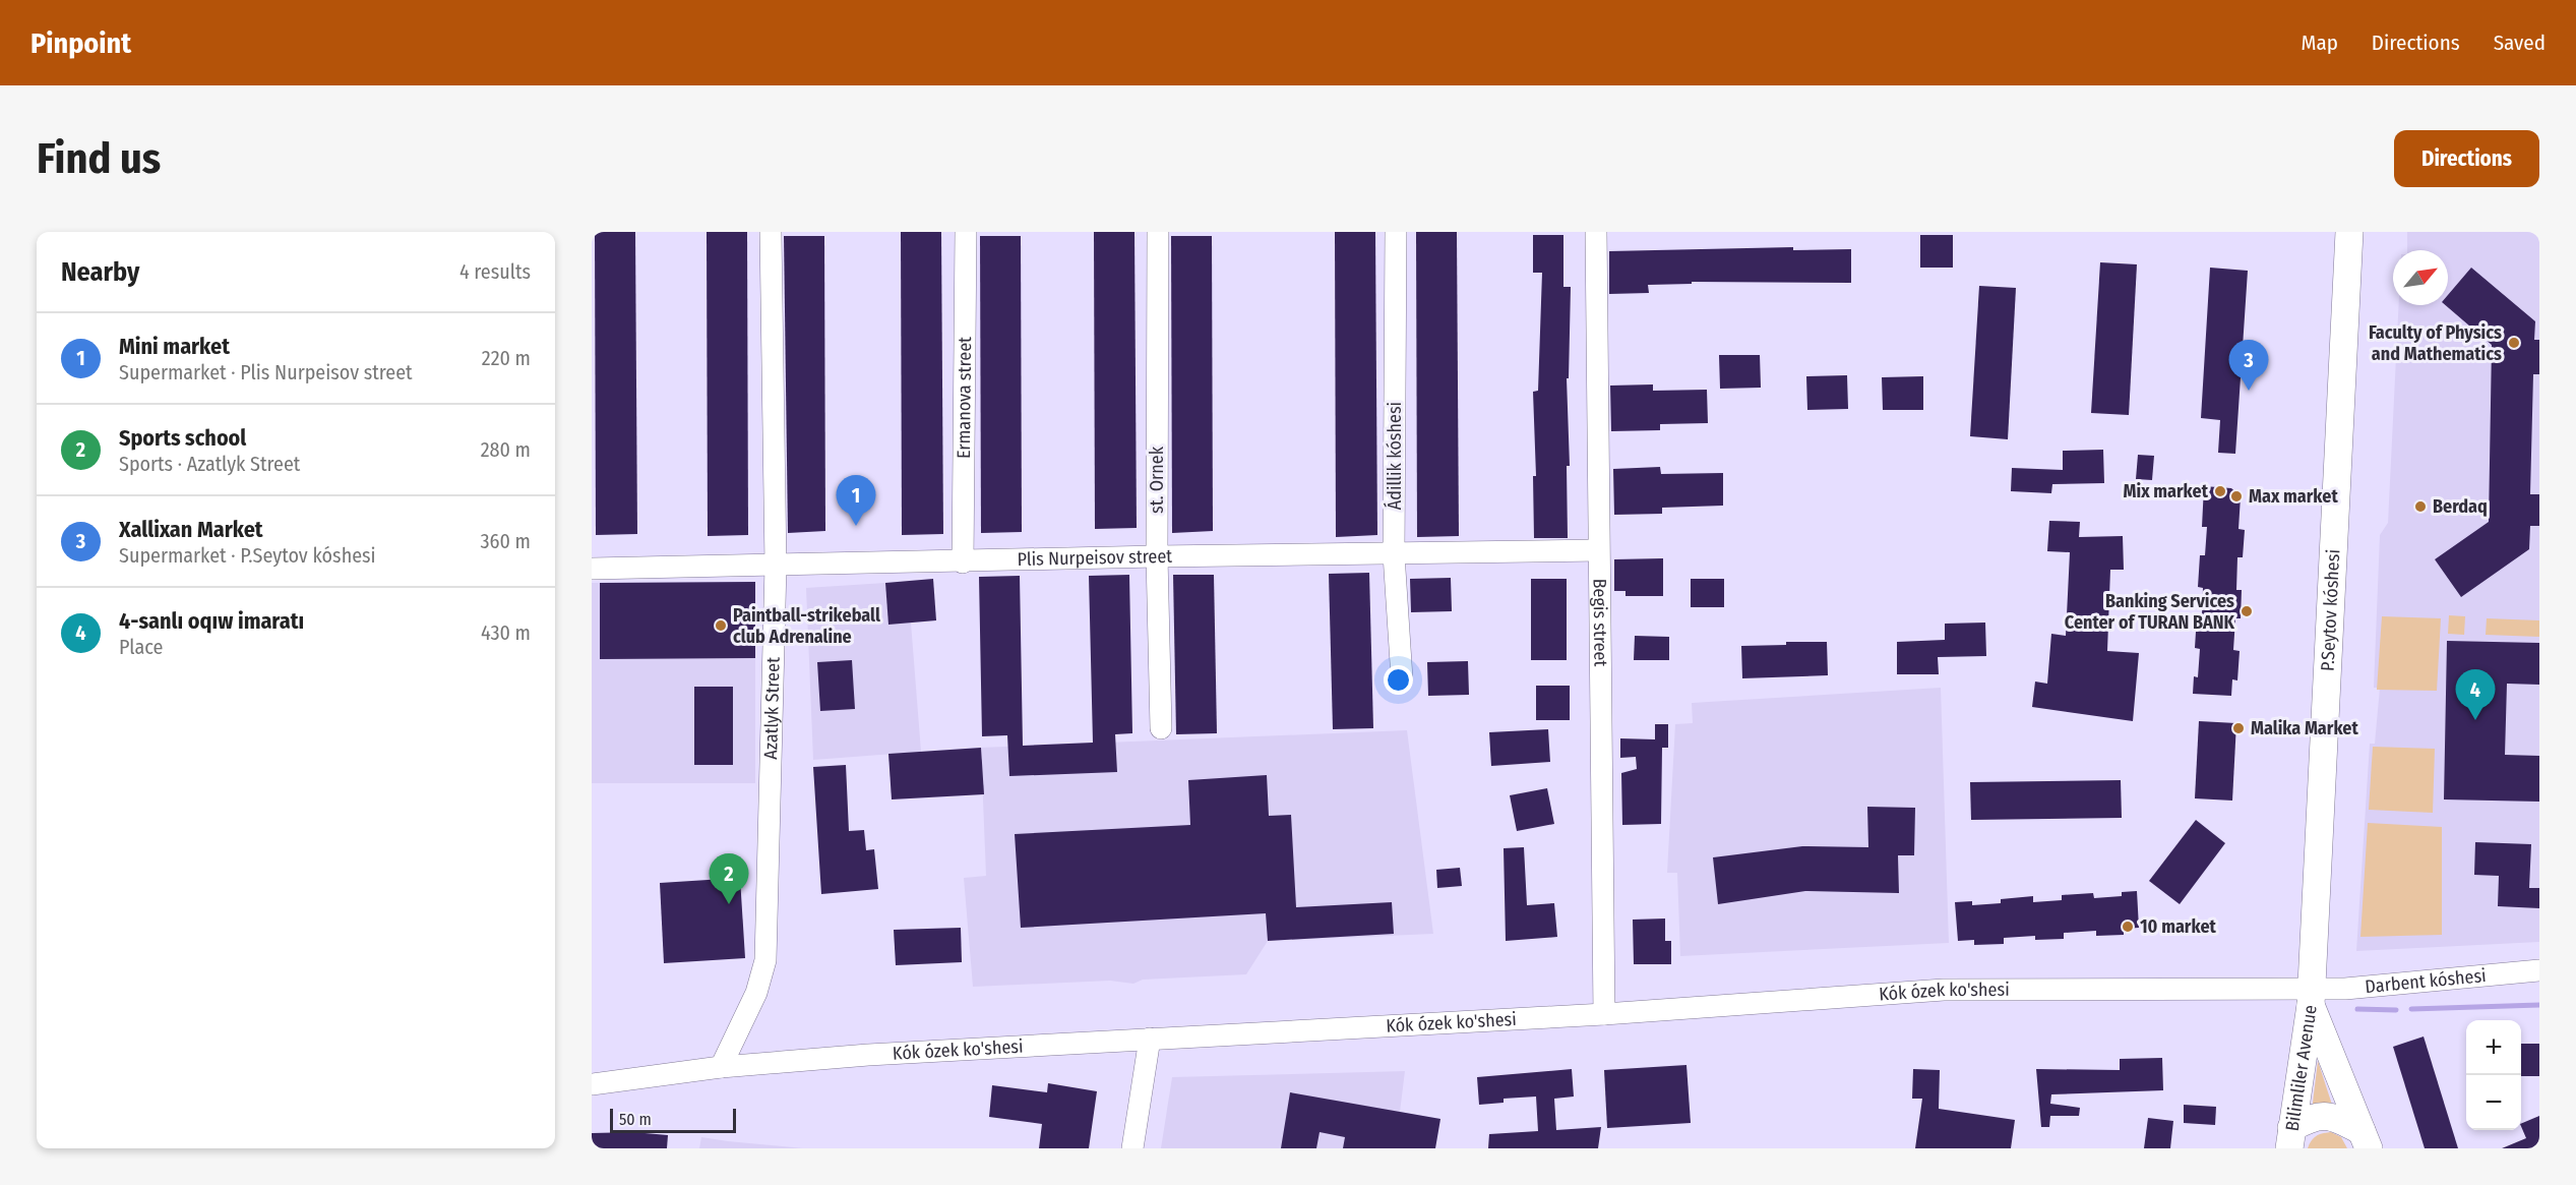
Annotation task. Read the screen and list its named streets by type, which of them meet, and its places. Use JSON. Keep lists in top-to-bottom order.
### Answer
{
  "streets": {
    "main road": ["P.Seytov kóshesi", "Bilimliler Avenue"],
    "street": [
      "Ermanova street",
      "Ádillik kóshesi",
      "st. Ornek",
      "Plis Nurpeisov street",
      "Begis street",
      "Azatlyk Street",
      "Darbent kóshesi",
      "Kók ózek ko'shesi"
    ]
  },
  "crossings": [
    ["Ermanova street", "Plis Nurpeisov street"],
    ["Ádillik kóshesi", "Plis Nurpeisov street"],
    ["st. Ornek", "Plis Nurpeisov street"],
    ["Plis Nurpeisov street", "Begis street"],
    ["Plis Nurpeisov street", "Azatlyk Street"],
    ["P.Seytov kóshesi", "Darbent kóshesi"],
    ["P.Seytov kóshesi", "Kók ózek ko'shesi"],
    ["P.Seytov kóshesi", "Bilimliler Avenue"],
    ["Begis street", "Kók ózek ko'shesi"],
    ["Azatlyk Street", "Kók ózek ko'shesi"],
    ["Darbent kóshesi", "Kók ózek ko'shesi"],
    ["Darbent kóshesi", "Bilimliler Avenue"],
    ["Kók ózek ko'shesi", "Bilimliler Avenue"]
  ],
  "places": [
    "Faculty of Physics and Mathematics",
    "Mix market",
    "Max market",
    "Berdaq",
    "Banking Services Center of TURAN BANK",
    "Paintball-strikeball club Adrenaline",
    "Malika Market",
    "10 market"
  ],
  "scale_bar": "50 m",
  "north": "top right",
  "page": {
    "header": "Pinpoint",
    "nav": ["Map", "Directions", "Saved"],
    "buttons": "Directions",
    "title": "Find us",
    "heading": ["Nearby", "4 results"],
    "list": [
      {
        "mark": "1",
        "name": "Mini market",
        "note": "Supermarket · Plis Nurpeisov street",
        "value": "220 m"
      },
      {
        "mark": "2",
        "name": "Sports school",
        "note": "Sports · Azatlyk Street",
        "value": "280 m"
      },
      {
        "mark": "3",
        "name": "Xallixan Market",
        "note": "Supermarket · P.Seytov kóshesi",
        "value": "360 m"
      },
      {
        "mark": "4",
        "name": "4-sanlı oqıw imaratı",
        "note": "Place",
        "value": "430 m"
      }
    ],
    "pins": [
      "3",
      "1",
      "4",
      "2"
    ],
    "map_buttons": ["+", "−"],
    "scale": "50 m"
  }
}
